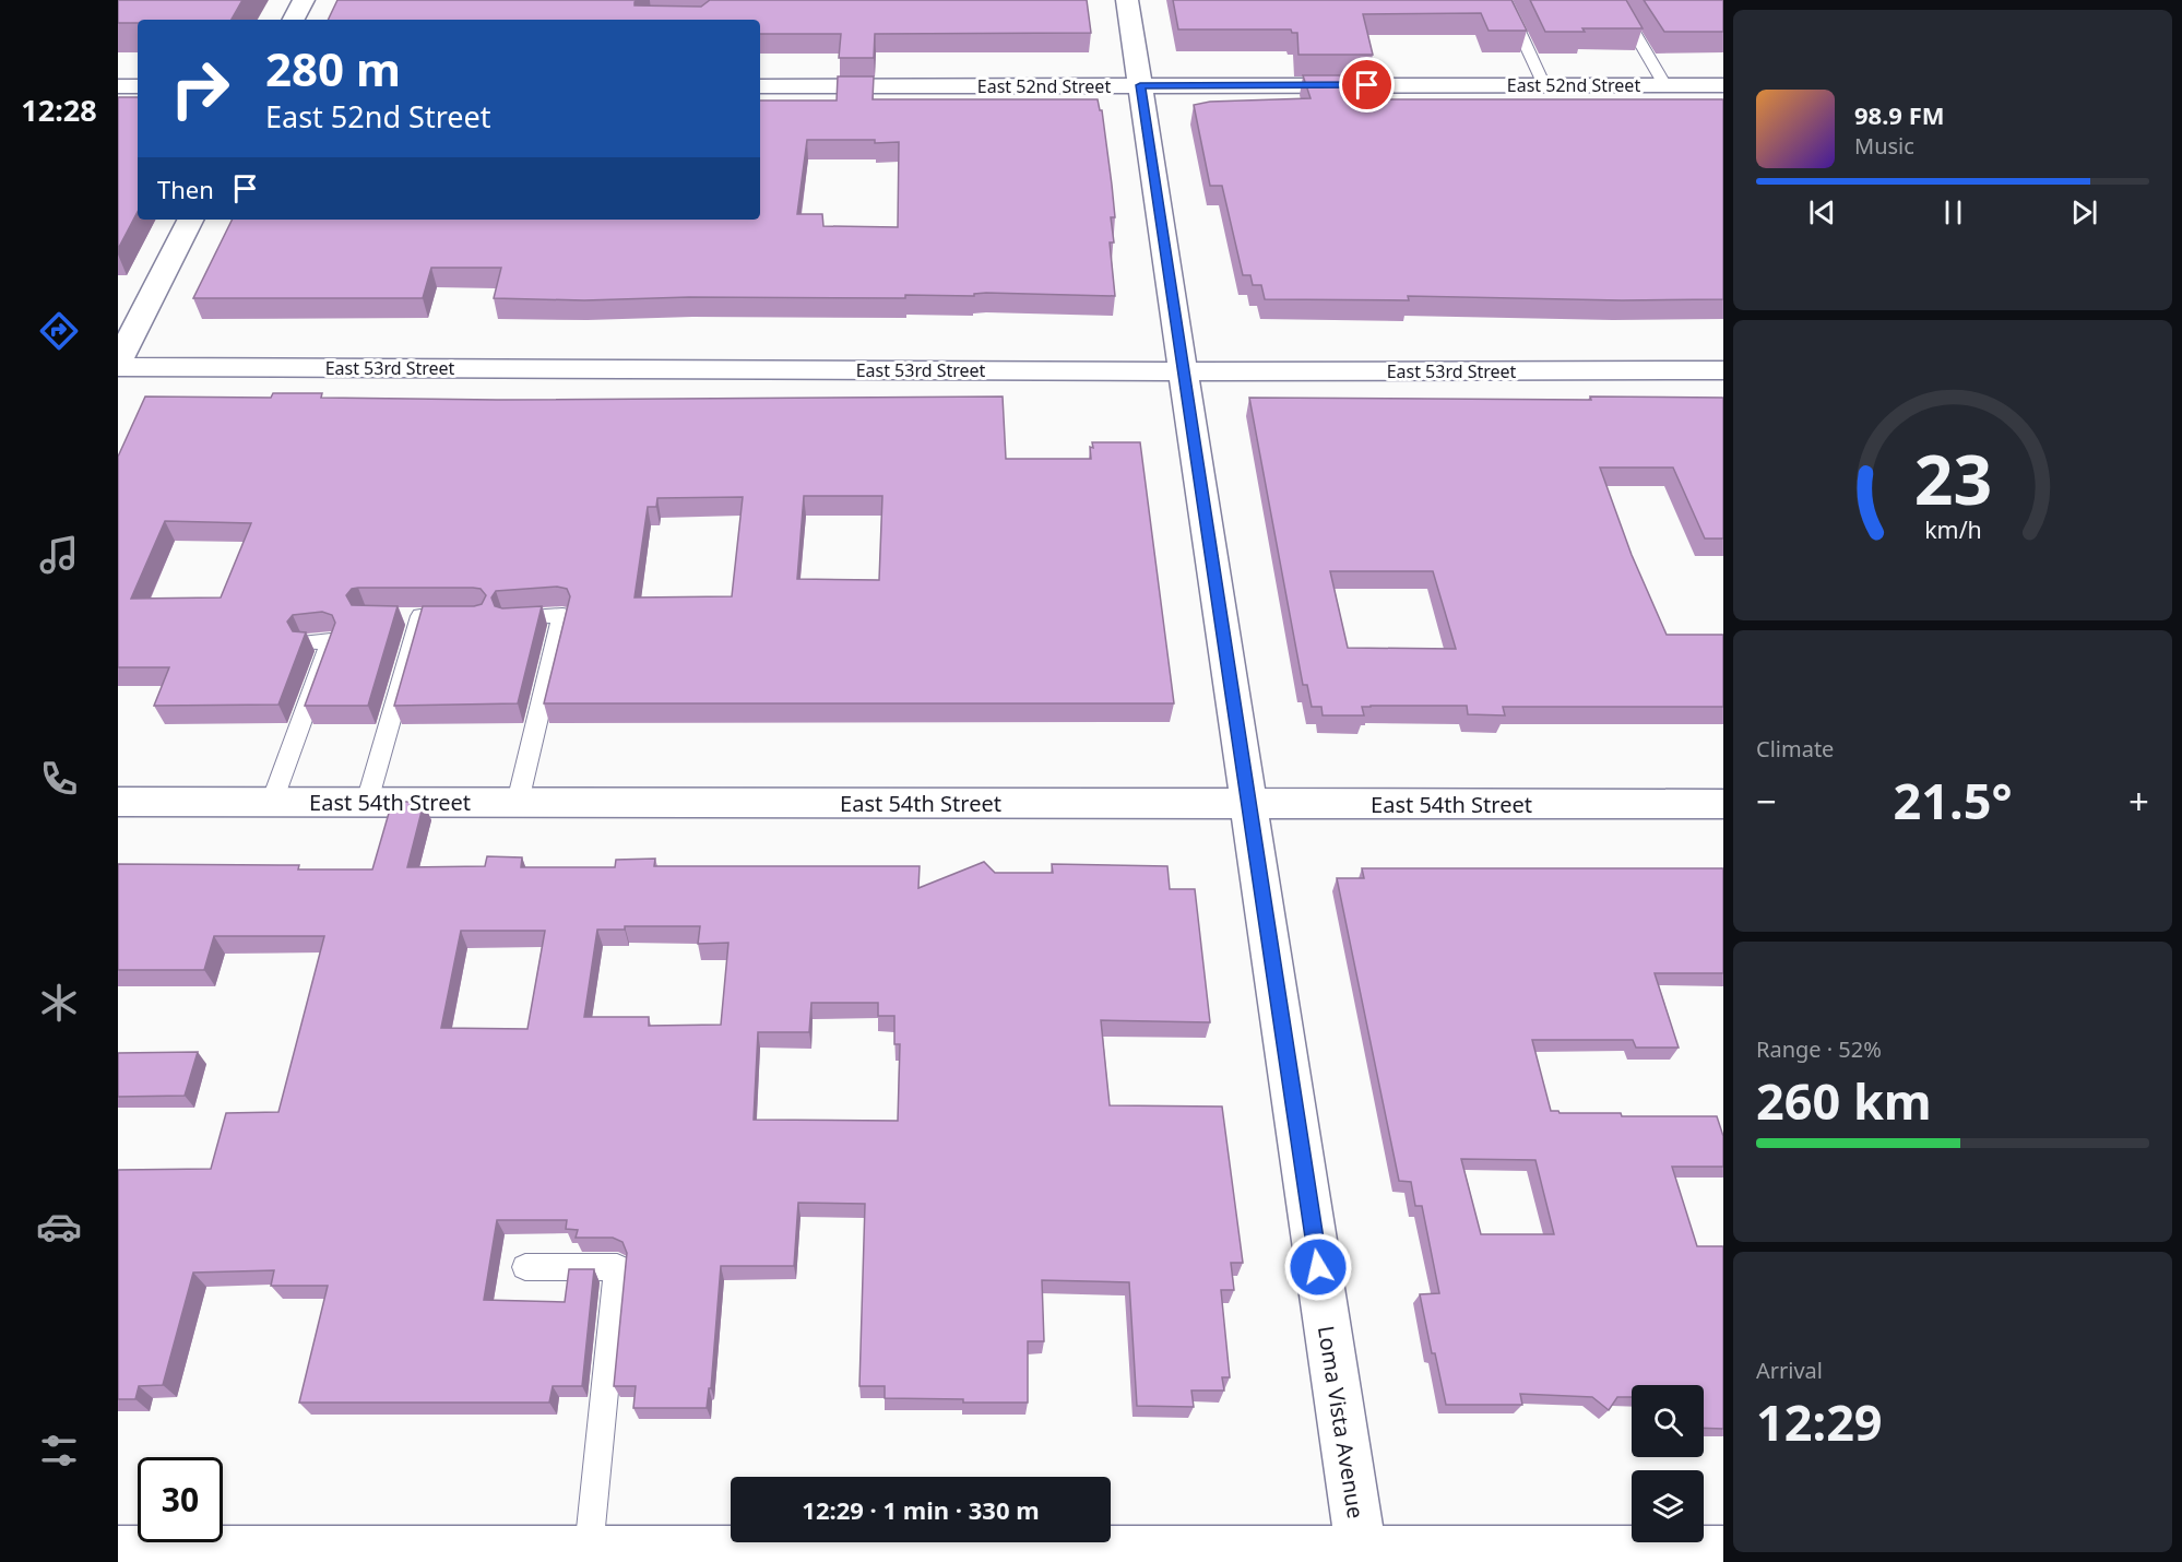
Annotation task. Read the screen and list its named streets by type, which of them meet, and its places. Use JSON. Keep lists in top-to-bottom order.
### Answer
{
  "streets": {
    "street": [
      "East 52nd Street",
      "East 53rd Street",
      "East 54th Street",
      "Loma Vista Avenue"
    ]
  },
  "crossings": [
    ["East 52nd Street", "Loma Vista Avenue"],
    ["East 53rd Street", "Loma Vista Avenue"],
    ["East 54th Street", "Loma Vista Avenue"]
  ],
  "page": {
    "tabs": "12:28",
    "turn": ["280 m", "East 52nd Street"],
    "song": ["98.9 FM", "Music"],
    "then": "Then",
    "tile": [
      "Climate",
      ["Range · 52%", "260 km"],
      ["Arrival", "12:29"]
    ],
    "heat": ["−", "21.5°", "+"],
    "limit": "30",
    "trip": "12:29 · 1 min · 330 m",
    "gauge": ["23", "km/h"]
  }
}
